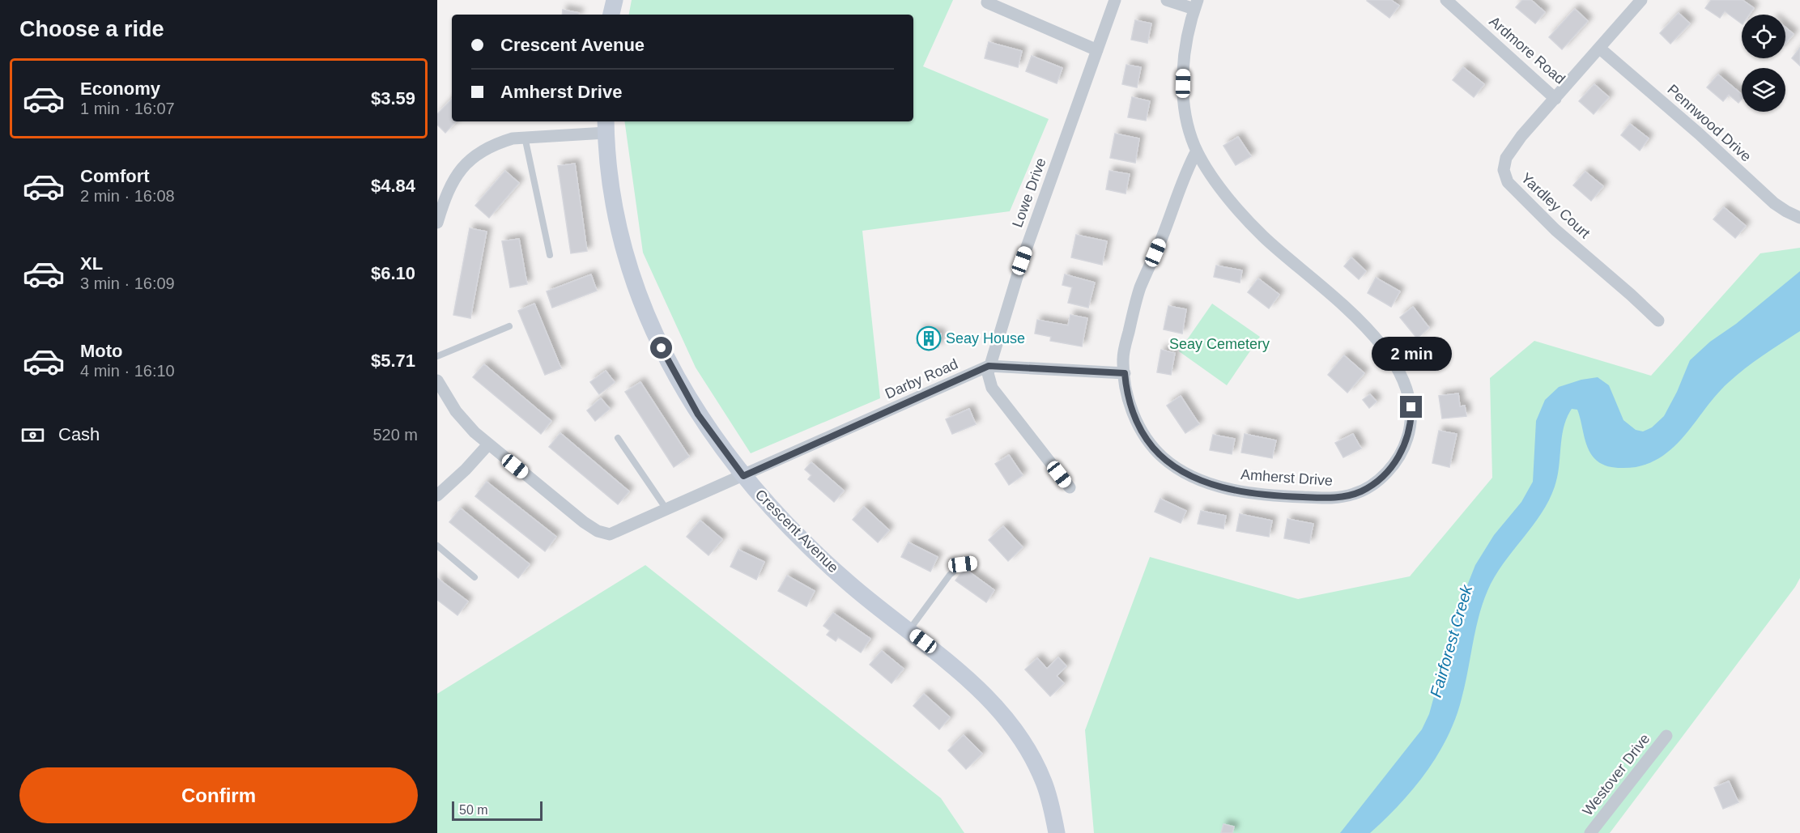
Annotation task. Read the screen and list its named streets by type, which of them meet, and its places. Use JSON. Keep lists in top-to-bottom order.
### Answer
{
  "streets": {
    "street": [
      "Ardmore Road",
      "Pennwood Drive",
      "Lowe Drive",
      "Yardley Court",
      "Darby Road",
      "Amherst Drive",
      "Crescent Avenue",
      "Westover Drive"
    ]
  },
  "crossings": [
    ["Ardmore Road", "Pennwood Drive"],
    ["Ardmore Road", "Yardley Court"],
    ["Lowe Drive", "Darby Road"],
    ["Darby Road", "Amherst Drive"],
    ["Darby Road", "Crescent Avenue"]
  ],
  "water": ["Fairforest Creek"],
  "parks": ["Seay Cemetery"],
  "places": {
    "building": ["Seay House"]
  },
  "scale_bar": "50 m",
  "page": {
    "heading": "Choose a ride",
    "banner": ["Crescent Avenue", "Amherst Drive"],
    "list": [
      {
        "name": "Economy",
        "note": "1 min · 16:07",
        "value": "$3.59"
      },
      {
        "name": "Comfort",
        "note": "2 min · 16:08",
        "value": "$4.84"
      },
      {
        "name": "XL",
        "note": "3 min · 16:09",
        "value": "$6.10"
      },
      {
        "name": "Moto",
        "note": "4 min · 16:10",
        "value": "$5.71"
      }
    ],
    "bubble": "2 min",
    "pay": ["Cash", "520 m"],
    "buttons": "Confirm",
    "scale": "50 m"
  }
}
